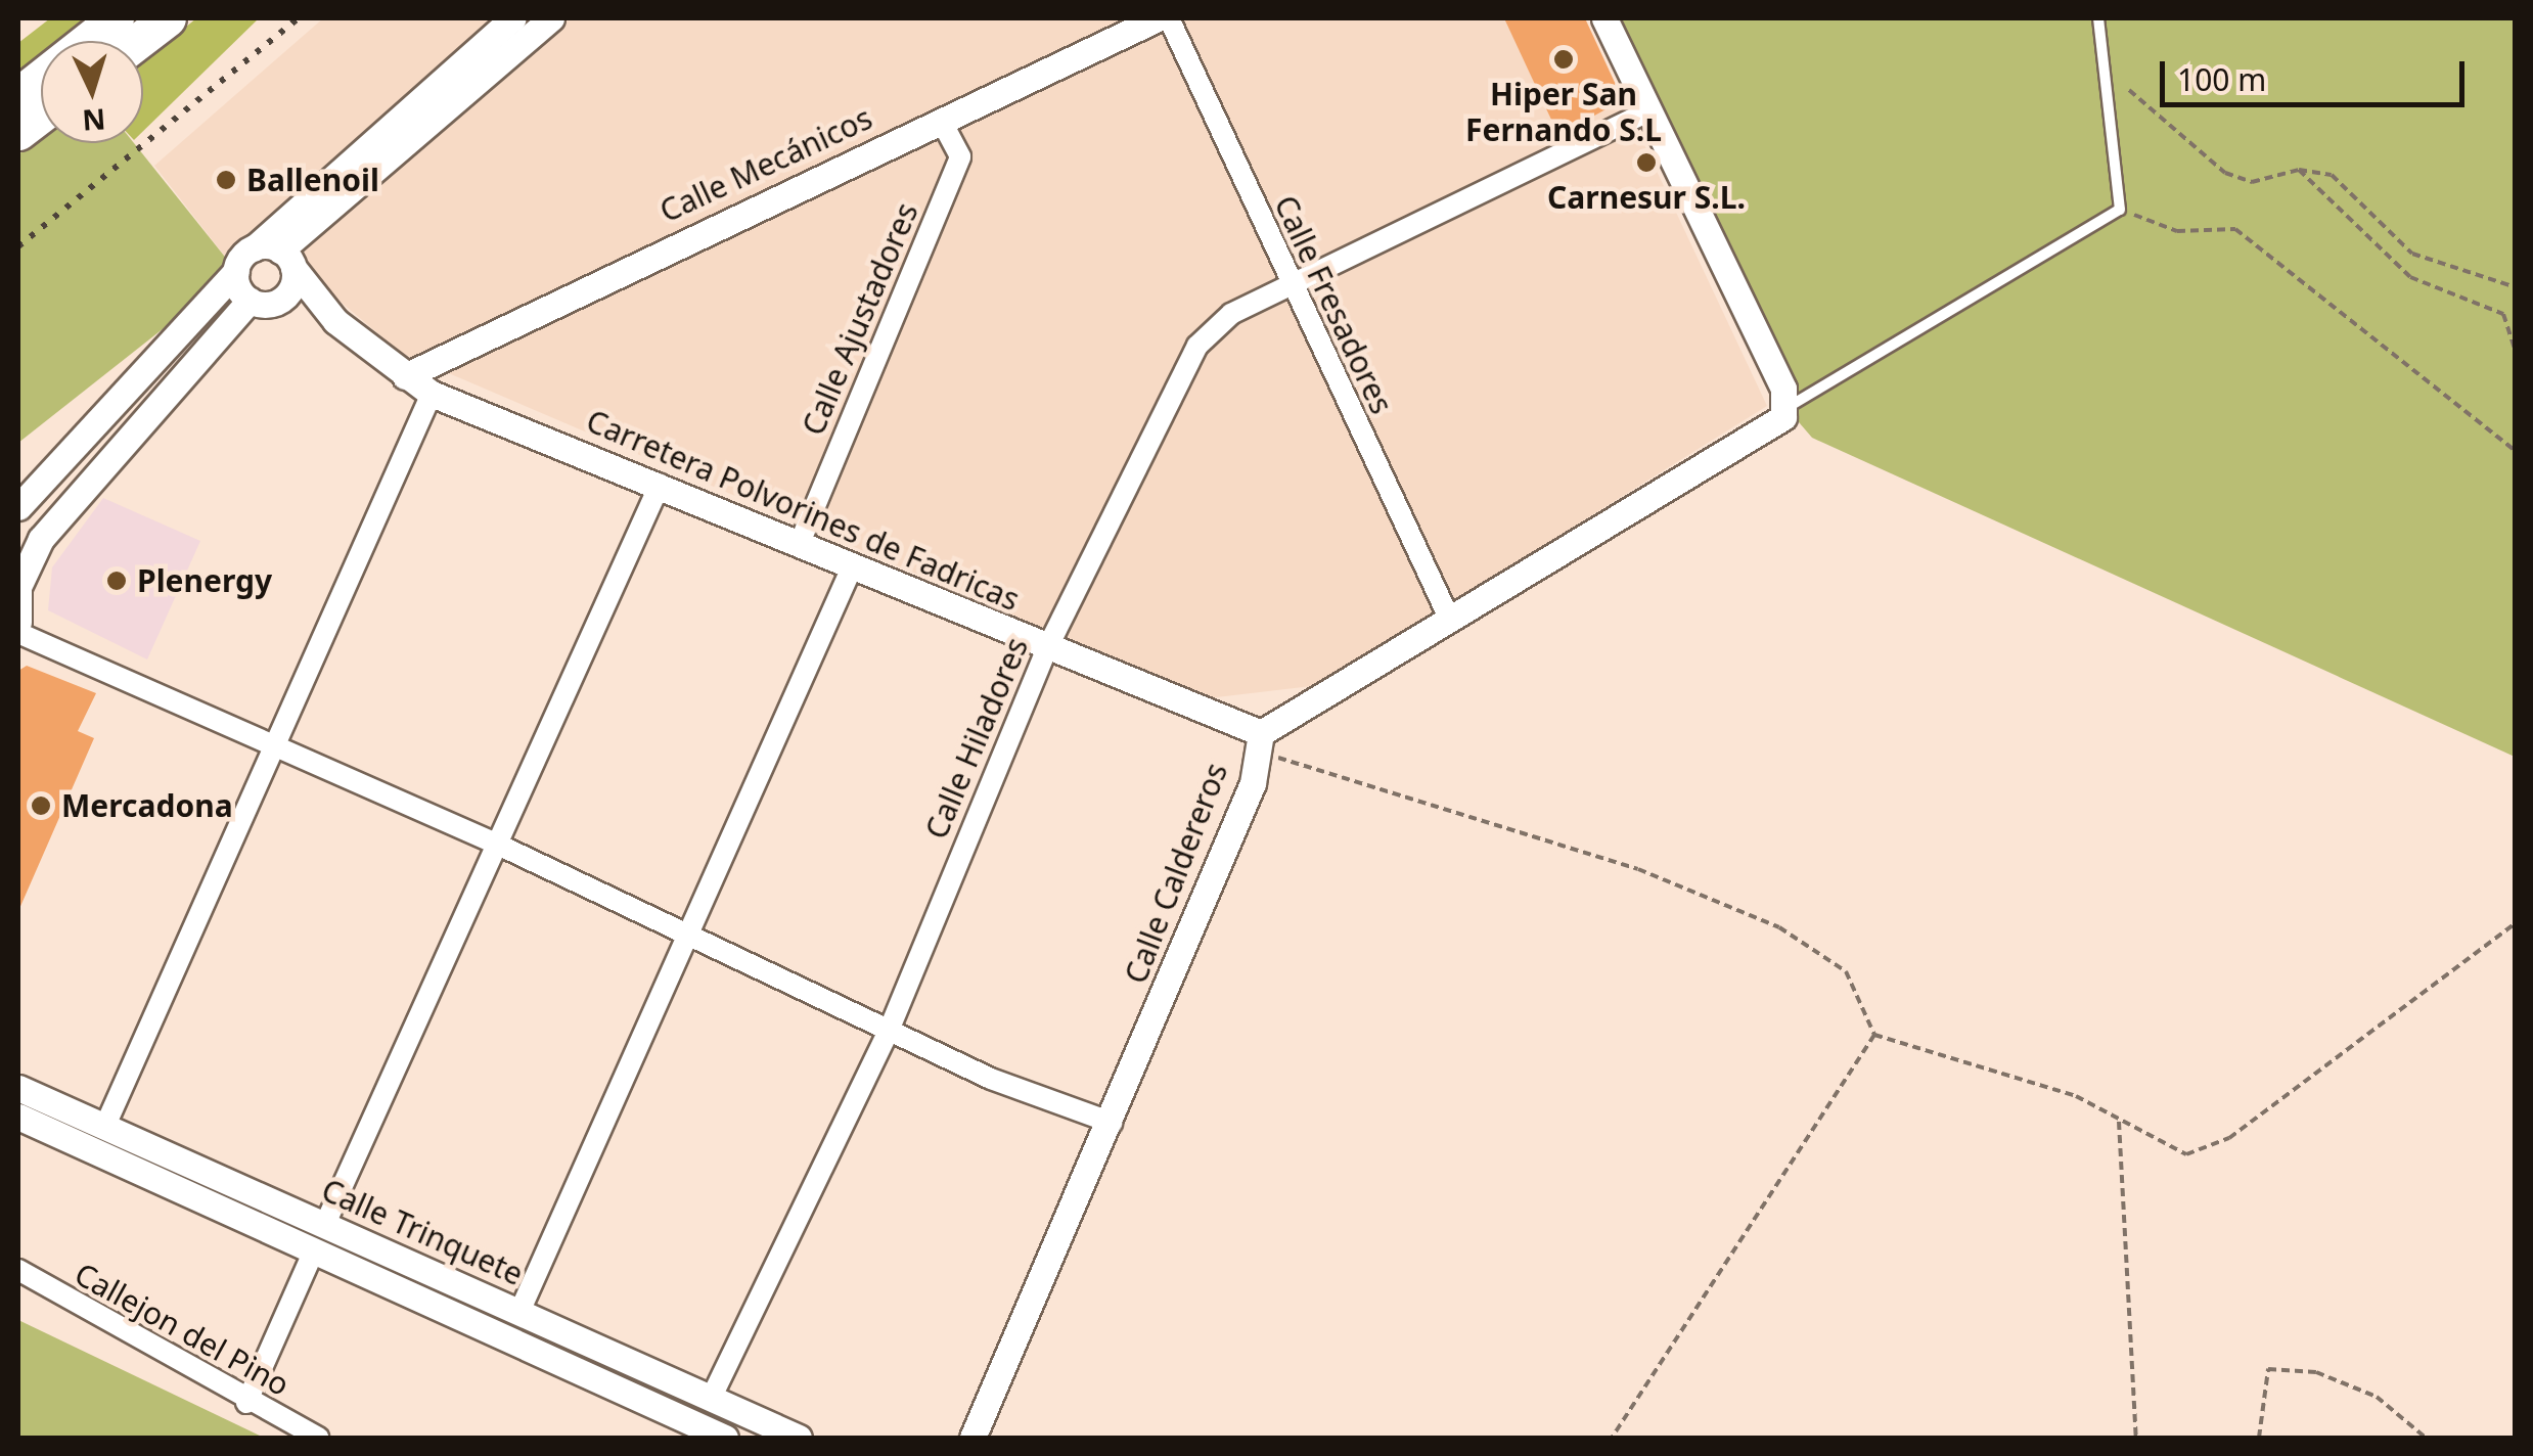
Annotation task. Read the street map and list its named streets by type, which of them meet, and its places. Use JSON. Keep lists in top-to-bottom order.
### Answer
{
  "streets": {
    "street": [
      "Calle Mecánicos",
      "Calle Fresadores",
      "Calle Ajustadores",
      "Carretera Polvorines de Fadricas",
      "Calle Hiladores",
      "Calle Caldereros",
      "Calle Trinquete",
      "Callejon del Pino"
    ]
  },
  "crossings": [
    ["Calle Mecánicos", "Calle Ajustadores"],
    ["Calle Mecánicos", "Carretera Polvorines de Fadricas"],
    ["Calle Fresadores", "Calle Hiladores"],
    ["Calle Fresadores", "Calle Caldereros"],
    ["Calle Ajustadores", "Carretera Polvorines de Fadricas"],
    ["Carretera Polvorines de Fadricas", "Calle Hiladores"],
    ["Carretera Polvorines de Fadricas", "Calle Caldereros"],
    ["Calle Hiladores", "Calle Trinquete"]
  ],
  "places": [
    "Hiper San Fernando S.L",
    "Carnesur S.L.",
    "Ballenoil",
    "Plenergy",
    "Mercadona"
  ],
  "scale_bar": "100 m",
  "north": "bottom"
}
